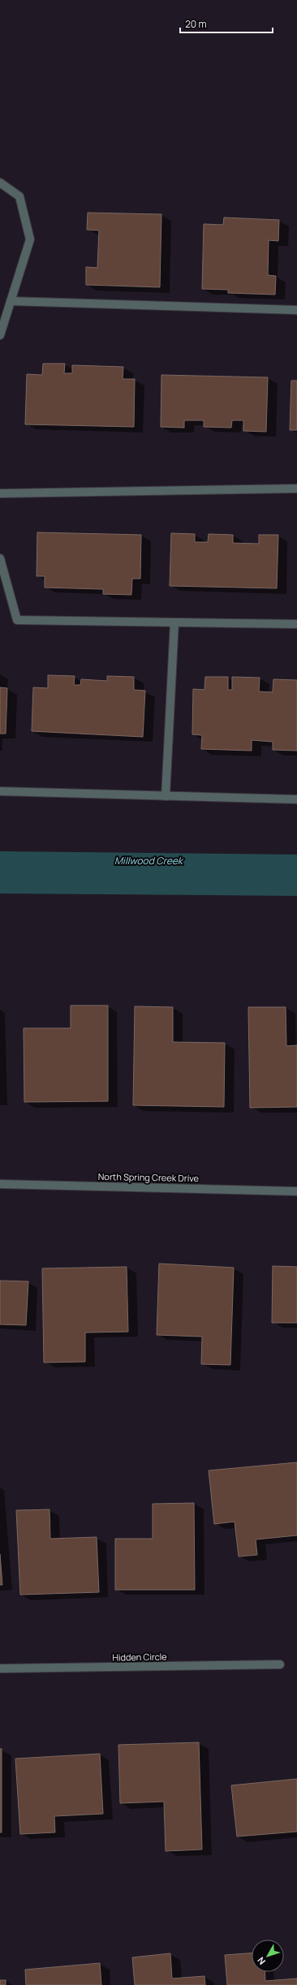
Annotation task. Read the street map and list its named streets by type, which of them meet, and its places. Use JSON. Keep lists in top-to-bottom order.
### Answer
{
  "streets": {
    "street": ["North Spring Creek Drive", "Hidden Circle"]
  },
  "water": ["Millwood Creek"],
  "scale_bar": "20 m",
  "north": "bottom left"
}
